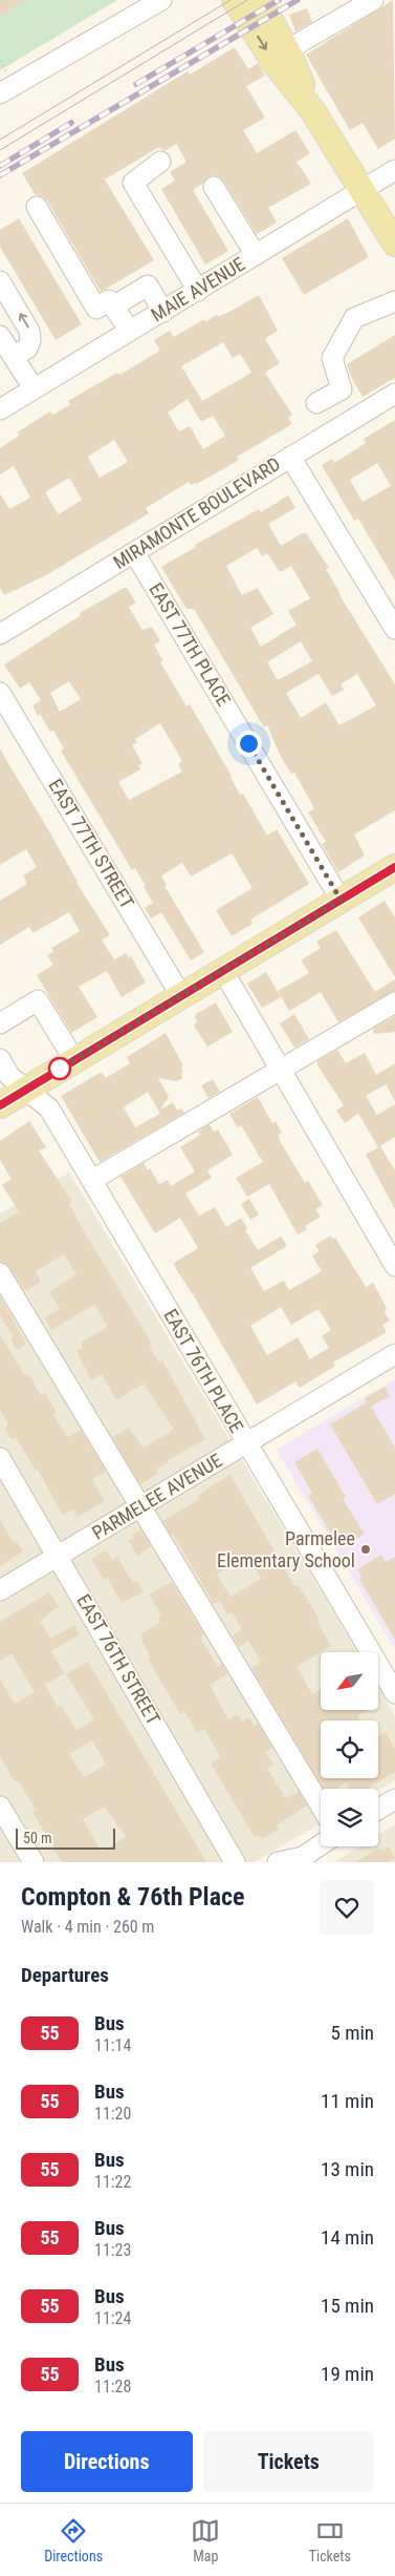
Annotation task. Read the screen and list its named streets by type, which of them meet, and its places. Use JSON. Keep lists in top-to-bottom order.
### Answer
{
  "streets": {
    "street": [
      "MAIE AVENUE",
      "MIRAMONTE BOULEVARD",
      "EAST 77TH PLACE",
      "EAST 77TH STREET",
      "EAST 76TH PLACE",
      "PARMELEE AVENUE",
      "EAST 76TH STREET"
    ]
  },
  "crossings": [
    ["MIRAMONTE BOULEVARD", "EAST 77TH PLACE"],
    ["EAST 76TH PLACE", "PARMELEE AVENUE"],
    ["PARMELEE AVENUE", "EAST 76TH STREET"]
  ],
  "places": ["Parmelee Elementary School"],
  "lines": ["bus line 55"],
  "scale_bar": "50 m",
  "north": "bottom left",
  "page": {
    "scale": "50 m",
    "heading": [
      ["Compton & 76th Place", "Walk · 4 min · 260 m"],
      "Departures"
    ],
    "list": [
      {
        "mark": "55",
        "name": "Bus",
        "note": "11:14",
        "value": "5 min"
      },
      {
        "mark": "55",
        "name": "Bus",
        "note": "11:20",
        "value": "11 min"
      },
      {
        "mark": "55",
        "name": "Bus",
        "note": "11:22",
        "value": "13 min"
      },
      {
        "mark": "55",
        "name": "Bus",
        "note": "11:23",
        "value": "14 min"
      },
      {
        "mark": "55",
        "name": "Bus",
        "note": "11:24",
        "value": "15 min"
      },
      {
        "mark": "55",
        "name": "Bus",
        "note": "11:28",
        "value": "19 min"
      }
    ],
    "buttons": ["Directions", "Tickets"],
    "tabs": ["Directions", "Map", "Tickets"]
  }
}
